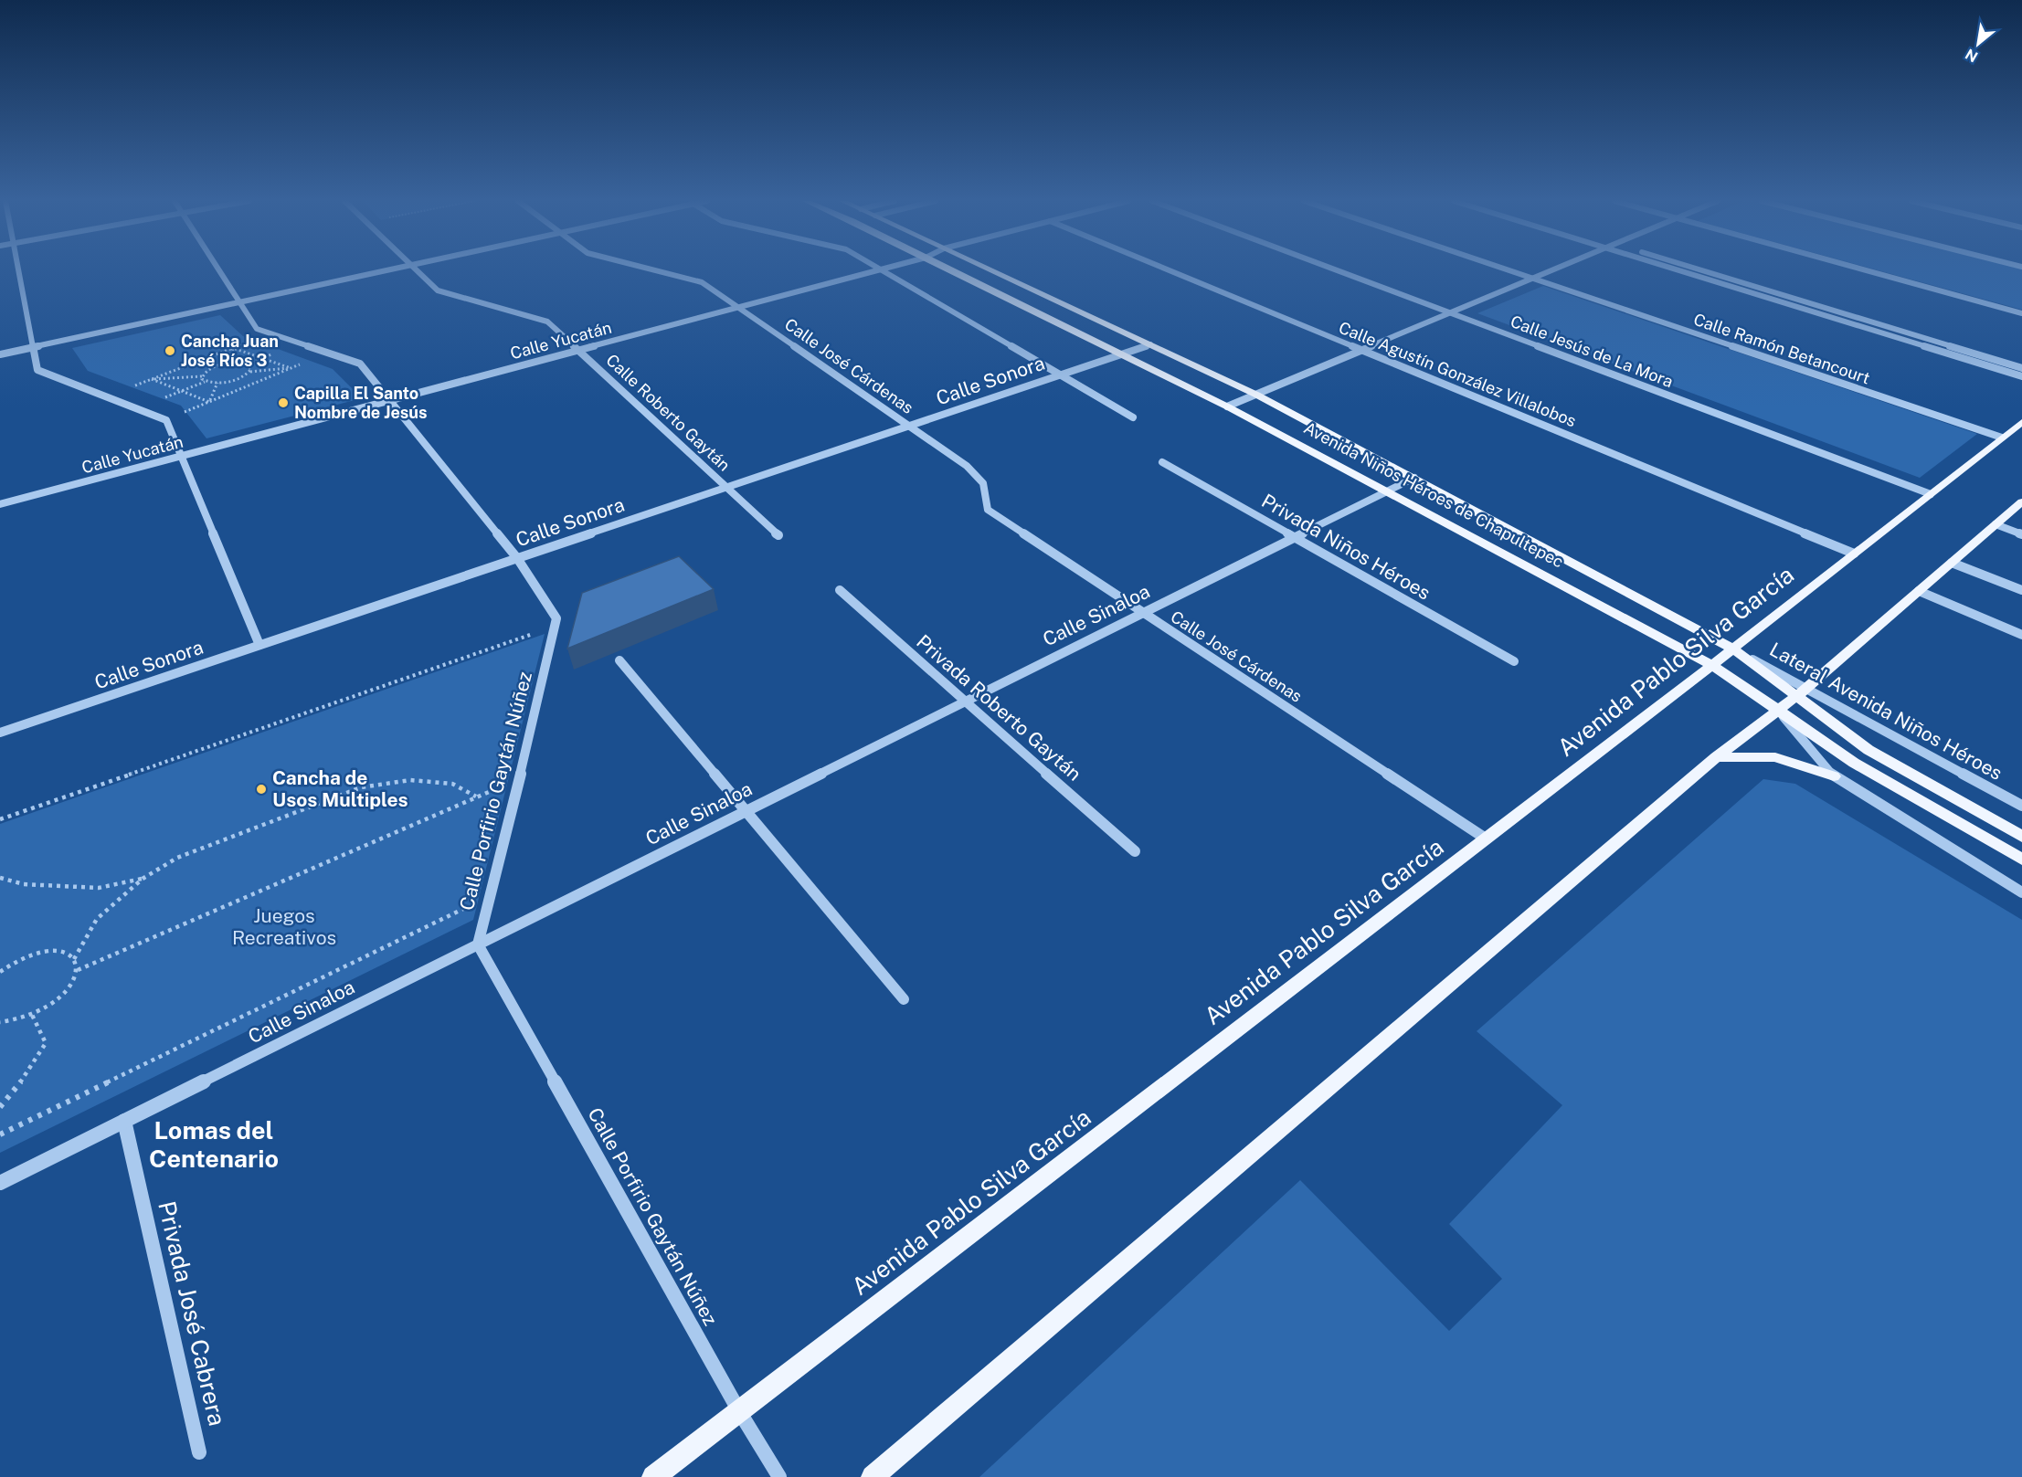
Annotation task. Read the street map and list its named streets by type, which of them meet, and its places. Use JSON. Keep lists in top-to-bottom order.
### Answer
{
  "streets": {
    "main road": ["Avenida Niños Héroes de Chapultepec", "Avenida Pablo Silva García"],
    "street": [
      "Calle Yucatán",
      "Calle Ramón Betancourt",
      "Calle Jesús de La Mora",
      "Calle José Cárdenas",
      "Calle Agustín González Villalobos",
      "Calle Sonora",
      "Calle Roberto Gaytán",
      "Privada Niños Héroes",
      "Calle Sinaloa",
      "Privada Roberto Gaytán",
      "Lateral Avenida Niños Héroes",
      "Calle Porfirio Gaytán Núñez",
      "Privada José Cabrera"
    ]
  },
  "crossings": [
    ["Calle Yucatán", "Calle José Cárdenas"],
    ["Calle Yucatán", "Calle Roberto Gaytán"],
    ["Calle Ramón Betancourt", "Avenida Pablo Silva García"],
    ["Calle Jesús de La Mora", "Avenida Pablo Silva García"],
    ["Calle José Cárdenas", "Calle Sonora"],
    ["Calle José Cárdenas", "Calle Sinaloa"],
    ["Calle José Cárdenas", "Avenida Pablo Silva García"],
    ["Calle Agustín González Villalobos", "Avenida Pablo Silva García"],
    ["Calle Sonora", "Calle Roberto Gaytán"],
    ["Calle Sonora", "Avenida Niños Héroes de Chapultepec"],
    ["Avenida Niños Héroes de Chapultepec", "Calle Sinaloa"],
    ["Avenida Niños Héroes de Chapultepec", "Avenida Pablo Silva García"],
    ["Avenida Niños Héroes de Chapultepec", "Lateral Avenida Niños Héroes"],
    ["Privada Niños Héroes", "Calle Sinaloa"],
    ["Calle Sinaloa", "Privada Roberto Gaytán"],
    ["Calle Sinaloa", "Calle Porfirio Gaytán Núñez"],
    ["Calle Sinaloa", "Privada José Cabrera"],
    ["Avenida Pablo Silva García", "Calle Porfirio Gaytán Núñez"]
  ],
  "districts": ["Lomas del Centenario"],
  "parks": ["Juegos Recreativos"],
  "places": ["Cancha Juan José Ríos 3", "Capilla El Santo Nombre de Jesús", "Cancha de Usos Multiples"],
  "north": "bottom left"
}
